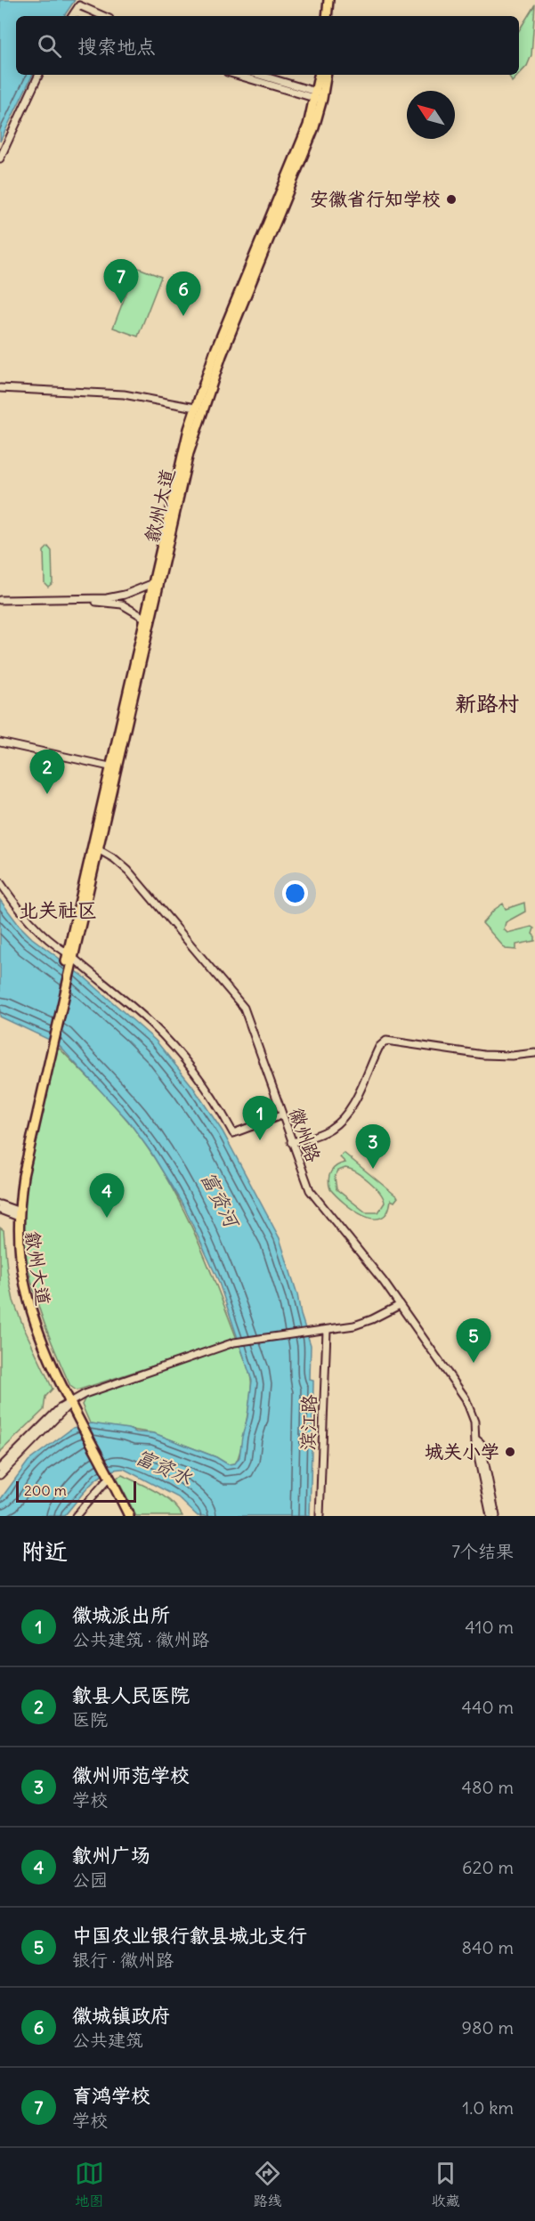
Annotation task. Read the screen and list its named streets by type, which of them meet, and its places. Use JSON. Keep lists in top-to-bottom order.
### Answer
{
  "streets": {
    "highway": ["歙州大道"],
    "street": ["徽州路", "滨江路"]
  },
  "crossings": [
    ["歙州大道", "徽州路"]
  ],
  "districts": ["新路村", "北关社区"],
  "water": ["富资河", "富资水"],
  "places": ["安徽省行知学校", "城关小学"],
  "scale_bar": "200 m",
  "north": "top left",
  "page": {
    "search": "搜索地点",
    "pins": [
      "7",
      "6",
      "2",
      "1",
      "3",
      "4",
      "5"
    ],
    "scale": "200 m",
    "heading": ["附近", "7个结果"],
    "list": [
      {
        "mark": "1",
        "name": "徽城派出所",
        "note": "公共建筑 · 徽州路",
        "value": "410 m"
      },
      {
        "mark": "2",
        "name": "歙县人民医院",
        "note": "医院",
        "value": "440 m"
      },
      {
        "mark": "3",
        "name": "徽州师范学校",
        "note": "学校",
        "value": "480 m"
      },
      {
        "mark": "4",
        "name": "歙州广场",
        "note": "公园",
        "value": "620 m"
      },
      {
        "mark": "5",
        "name": "中国农业银行歙县城北支行",
        "note": "银行 · 徽州路",
        "value": "840 m"
      },
      {
        "mark": "6",
        "name": "徽城镇政府",
        "note": "公共建筑",
        "value": "980 m"
      },
      {
        "mark": "7",
        "name": "育鸿学校",
        "note": "学校",
        "value": "1.0 km"
      }
    ],
    "nav": ["地图", "路线", "收藏"]
  }
}
